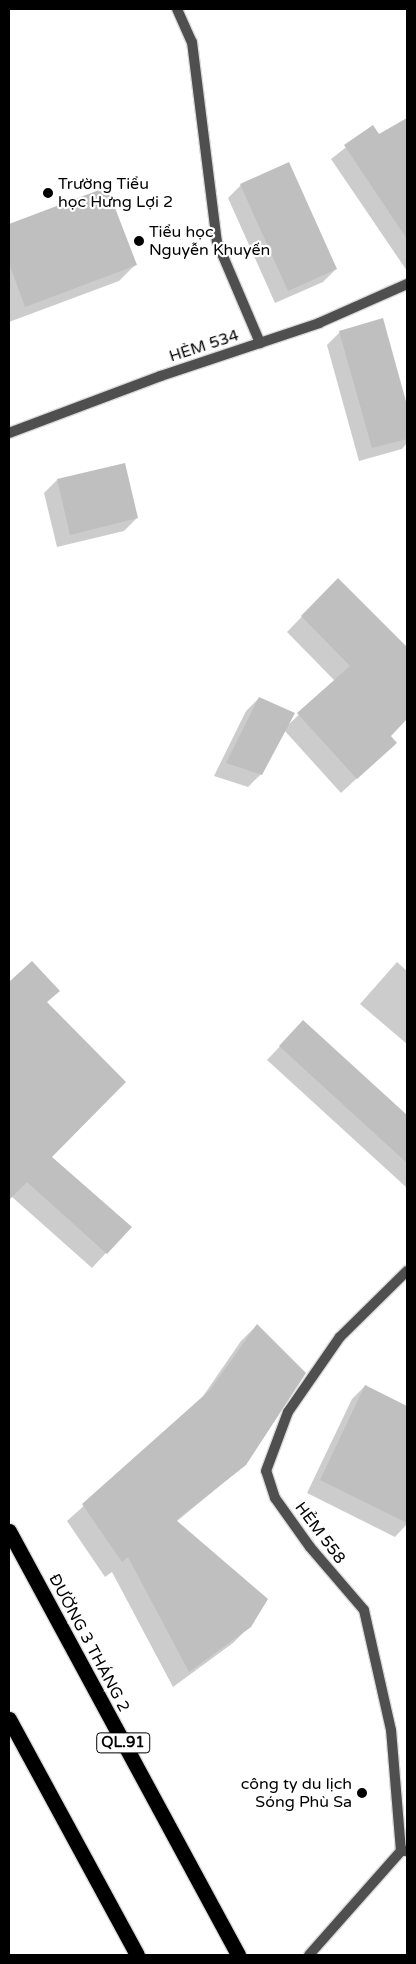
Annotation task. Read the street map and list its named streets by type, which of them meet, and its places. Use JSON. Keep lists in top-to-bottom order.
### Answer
{
  "streets": {
    "highway": ["ĐƯỜNG 3 THÁNG 2", "QL.91"],
    "street": ["HẺM 534", "HẺM 558"]
  },
  "places": ["Trường Tiểu học Hưng Lợi 2", "Tiểu học Nguyễn Khuyến", "công ty du lịch Sóng Phù Sa"]
}
